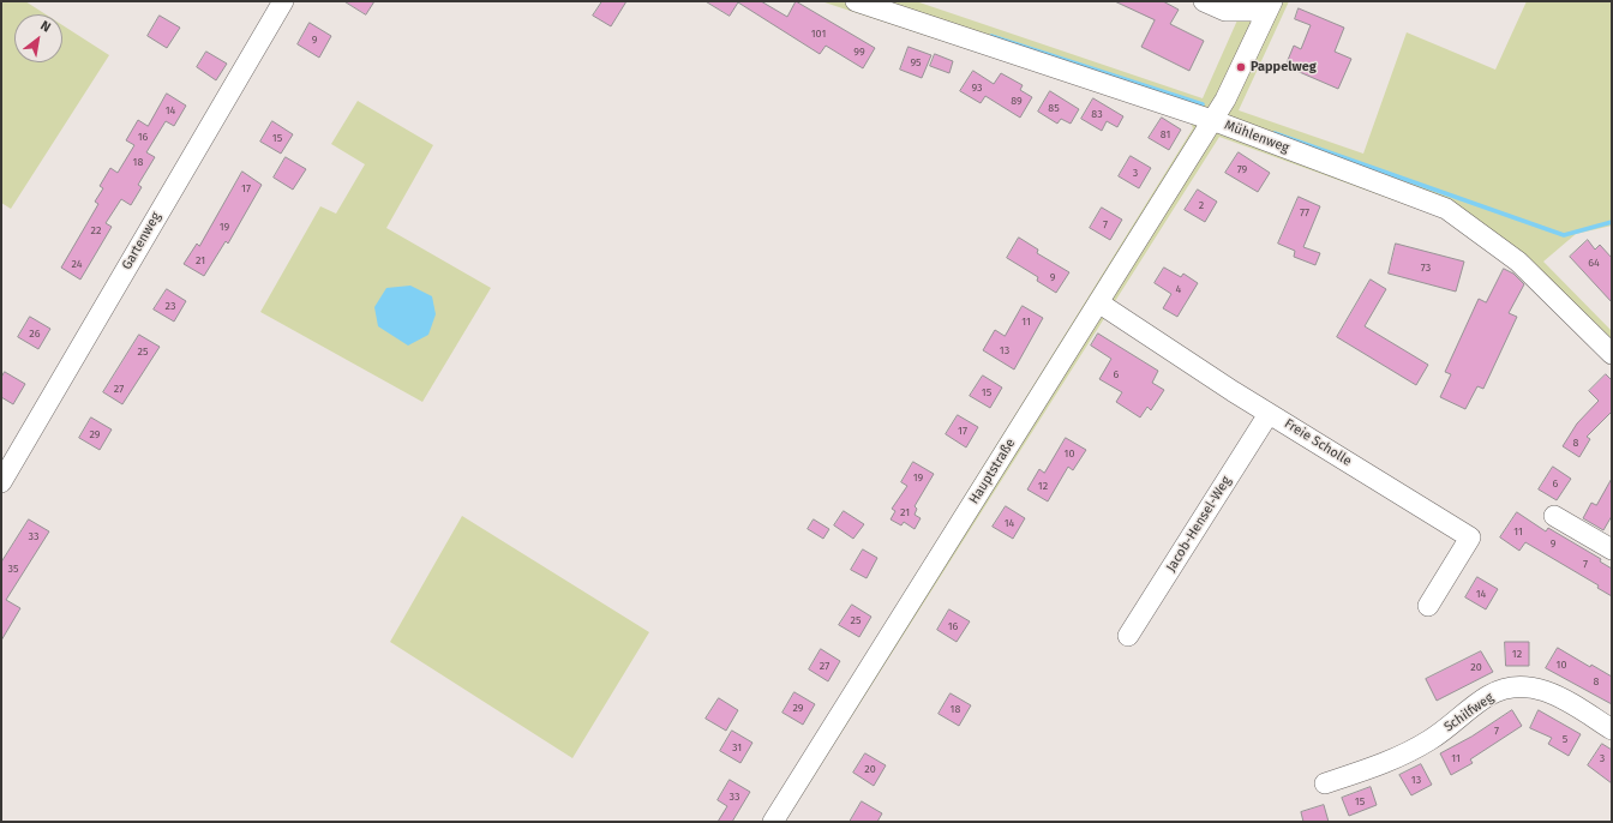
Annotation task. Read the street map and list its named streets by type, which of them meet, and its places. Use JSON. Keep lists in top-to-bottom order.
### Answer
{
  "streets": {
    "street": [
      "Mühlenweg",
      "Gartenweg",
      "Freie Scholle",
      "Hauptstraße",
      "Jacob-Hensel-Weg",
      "Schilfweg"
    ]
  },
  "crossings": [
    ["Mühlenweg", "Hauptstraße"],
    ["Freie Scholle", "Hauptstraße"],
    ["Freie Scholle", "Jacob-Hensel-Weg"]
  ],
  "places": ["Pappelweg"],
  "house_numbers": [
    "101",
    "9",
    "99",
    "95",
    "93",
    "89",
    "85",
    "14",
    "83",
    "81",
    "16",
    "15",
    "18",
    "79",
    "3",
    "17",
    "2",
    "77",
    "7",
    "19",
    "22",
    "21",
    "64",
    "24",
    "73",
    "9",
    "4",
    "23",
    "11",
    "26",
    "13",
    "25",
    "6",
    "27",
    "15",
    "17",
    "29",
    "8",
    "10",
    "19",
    "6",
    "12",
    "21",
    "14",
    "11",
    "33",
    "9",
    "7",
    "35",
    "14",
    "25",
    "16",
    "12",
    "10",
    "27",
    "20",
    "8",
    "29",
    "18",
    "7",
    "5",
    "31",
    "11",
    "3",
    "20",
    "13",
    "33",
    "15"
  ],
  "north": "top right"
}
